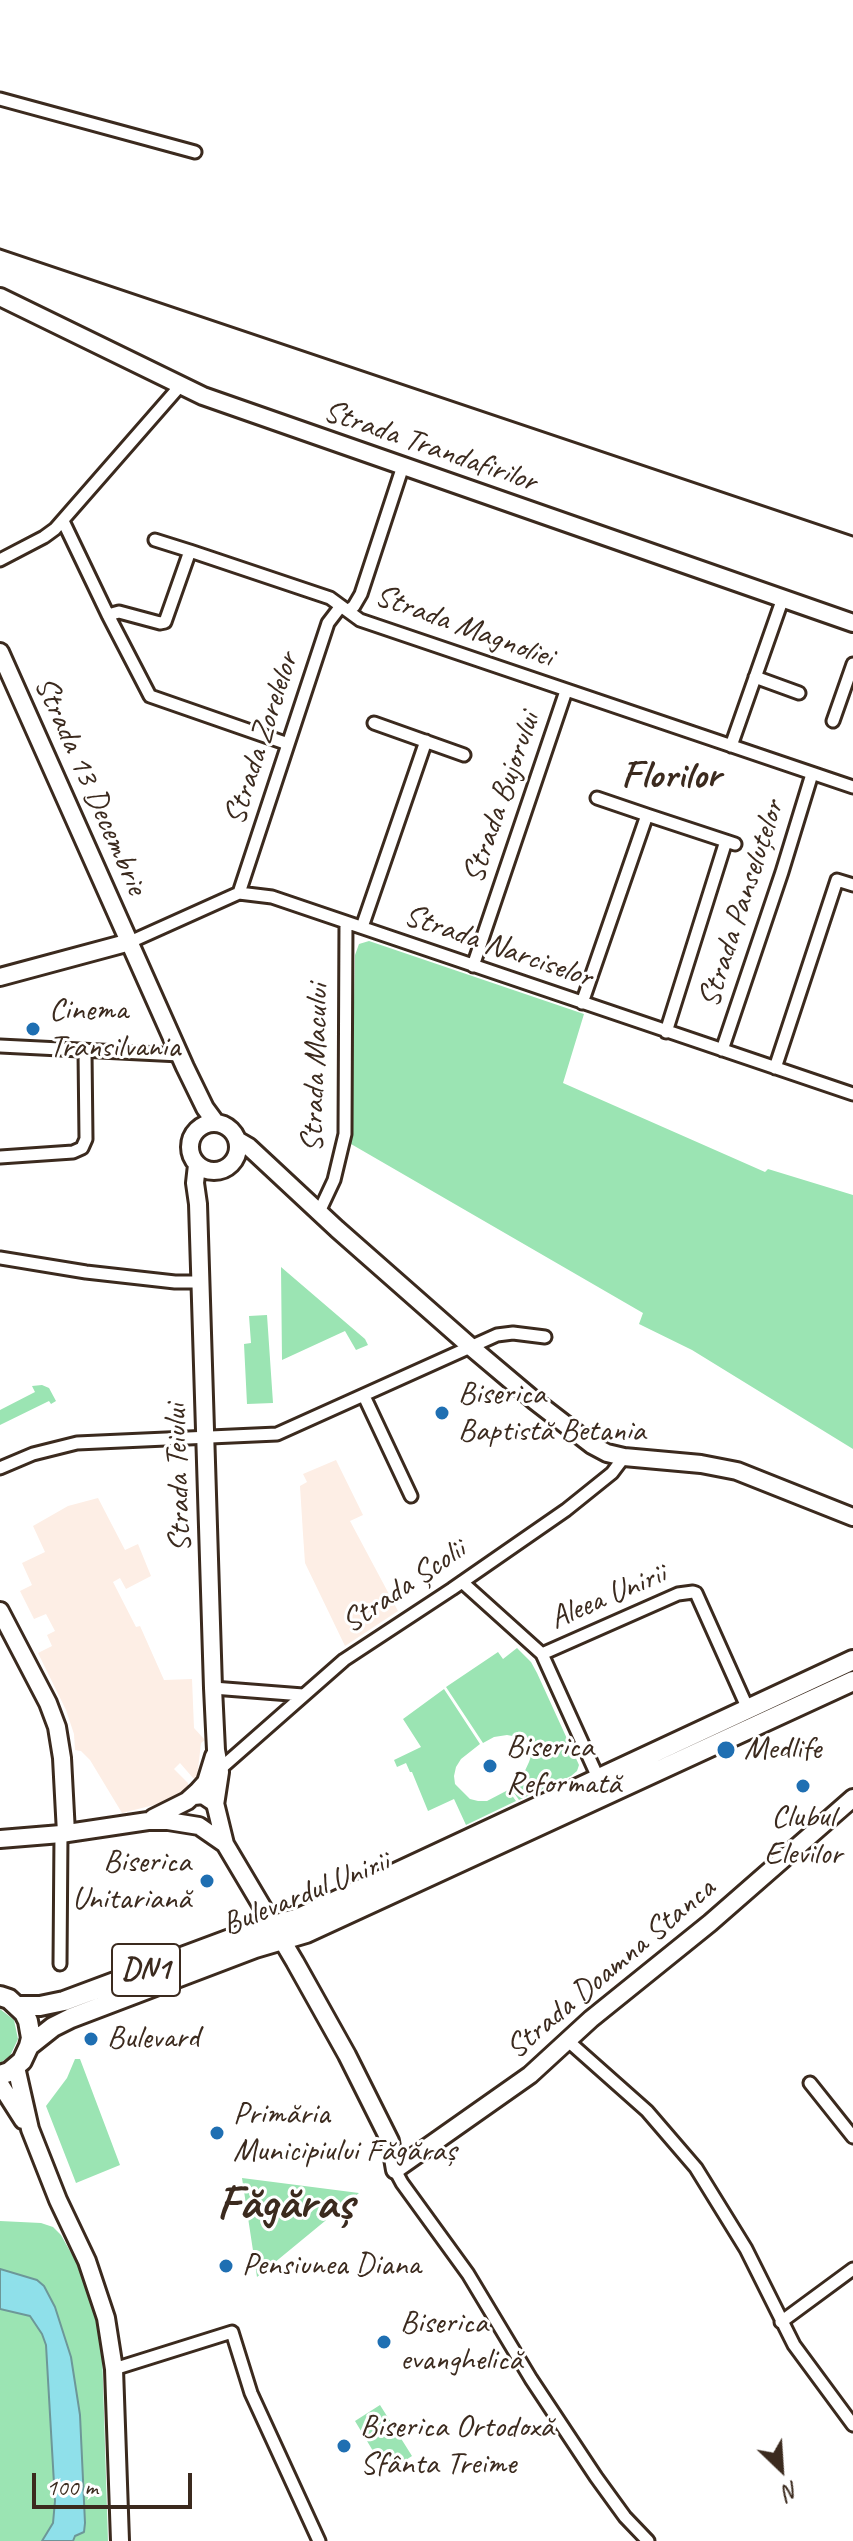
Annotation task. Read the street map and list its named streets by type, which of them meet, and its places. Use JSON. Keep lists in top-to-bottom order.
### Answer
{
  "streets": {
    "main road": ["Bulevardul Unirii", "DN1"],
    "street": [
      "Strada Trandafirilor",
      "Strada Magnoliei",
      "Strada Zorelelor",
      "Strada 13 Decembrie",
      "Strada Bujorului",
      "Strada Panseluțelor",
      "Strada Narciselor",
      "Strada Macului",
      "Strada Teiului",
      "Strada Școlii",
      "Aleea Unirii",
      "Strada Doamna Stanca"
    ]
  },
  "crossings": [
    ["Strada Trandafirilor", "Strada Zorelelor"],
    ["Strada Magnoliei", "Strada Zorelelor"],
    ["Strada Magnoliei", "Strada Bujorului"],
    ["Strada Magnoliei", "Strada Panseluțelor"],
    ["Strada Zorelelor", "Strada Narciselor"],
    ["Strada 13 Decembrie", "Strada Teiului"],
    ["Strada Bujorului", "Strada Narciselor"],
    ["Strada Panseluțelor", "Strada Narciselor"],
    ["Strada Narciselor", "Strada Macului"],
    ["Strada Școlii", "Aleea Unirii"],
    ["Aleea Unirii", "Bulevardul Unirii"]
  ],
  "districts": ["Florilor", "Făgăraș"],
  "places": [
    "Cinema Transilvania",
    "Biserica Baptistă Betania",
    "Medlife",
    "Biserica Reformată",
    "Clubul Elevilor",
    "Biserica Unitariană",
    "Bulevard",
    "Primăria Municipiului Făgăraș",
    "Pensiunea Diana",
    "Biserica evanghelică",
    "Biserica Ortodoxă Sfânta Treime"
  ],
  "scale_bar": "100 m",
  "north": "bottom right"
}
